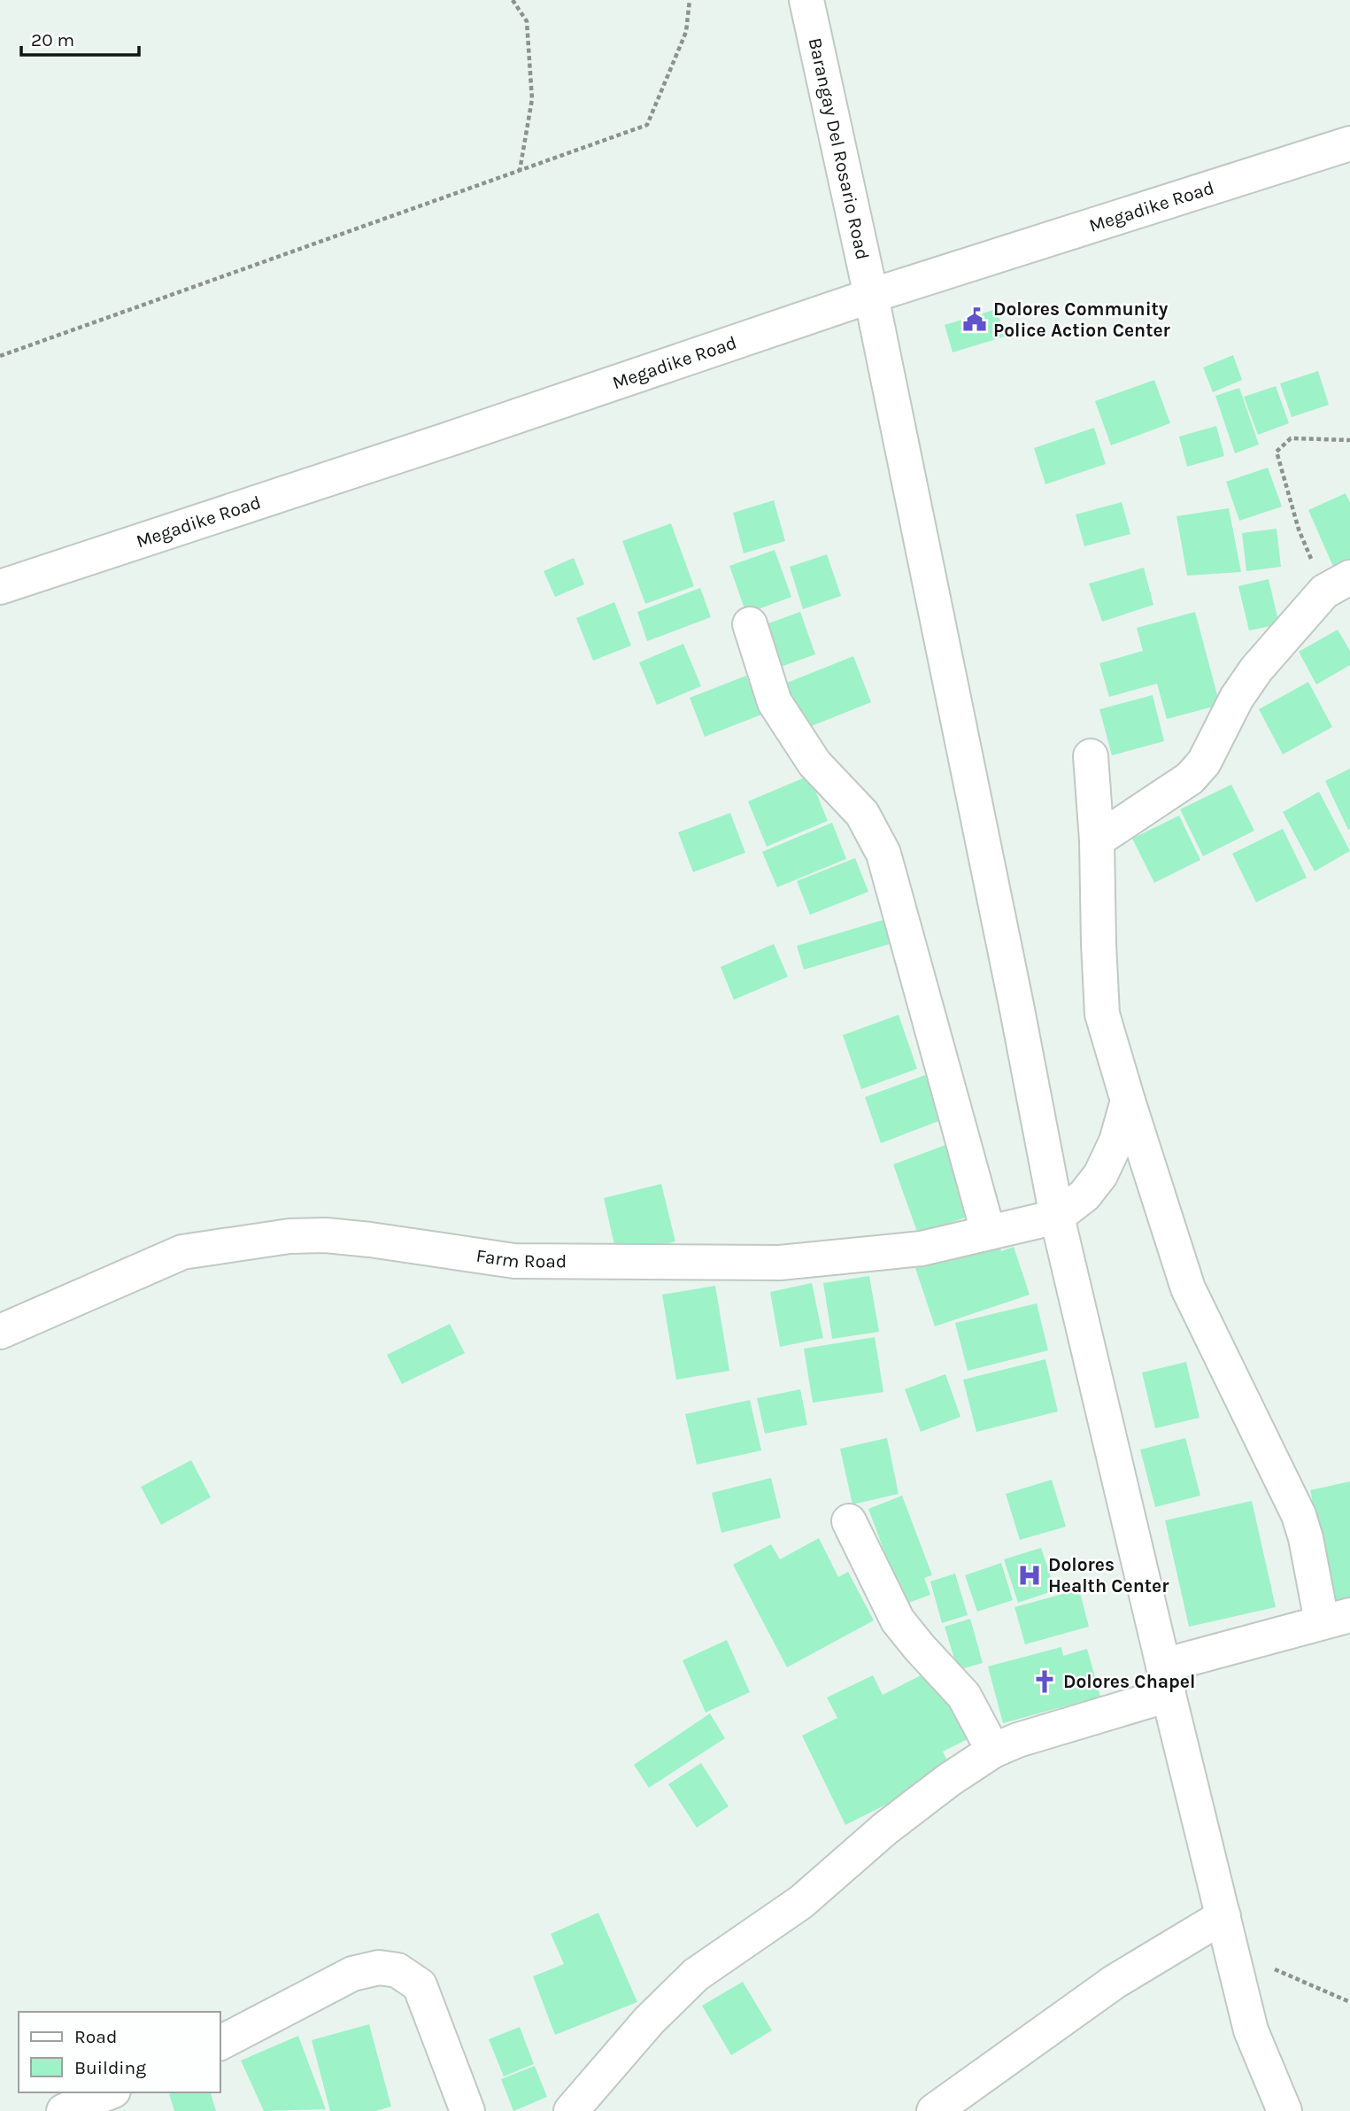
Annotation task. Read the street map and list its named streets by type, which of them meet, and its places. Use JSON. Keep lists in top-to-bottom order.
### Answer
{
  "streets": {
    "street": ["Barangay Del Rosario Road", "Megadike Road", "Farm Road"]
  },
  "crossings": [
    ["Barangay Del Rosario Road", "Megadike Road"],
    ["Barangay Del Rosario Road", "Farm Road"]
  ],
  "places": {
    "public building": ["Dolores Community Police Action Center"],
    "hospital": ["Dolores Health Center"],
    "church": ["Dolores Chapel"]
  },
  "legend": ["Road", "Building"],
  "scale_bar": "20 m"
}
